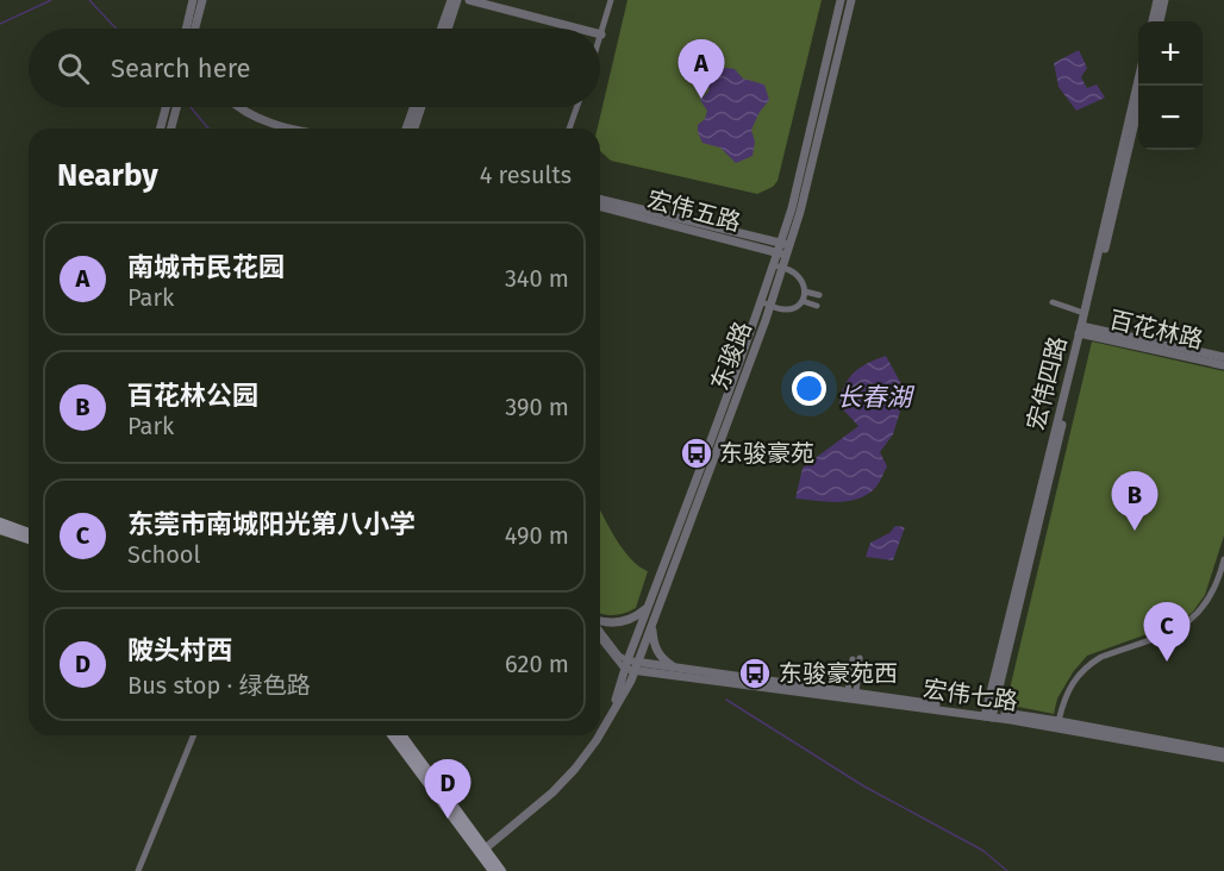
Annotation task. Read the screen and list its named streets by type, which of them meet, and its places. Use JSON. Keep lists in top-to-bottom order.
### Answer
{
  "streets": {
    "street": [
      "宏伟五路",
      "百花林路",
      "东骏路",
      "宏伟四路",
      "宏伟七路"
    ]
  },
  "crossings": [
    ["宏伟五路", "东骏路"],
    ["百花林路", "宏伟四路"],
    ["东骏路", "宏伟七路"],
    ["宏伟四路", "宏伟七路"]
  ],
  "water": ["长春湖"],
  "places": {
    "bus stop": ["东骏豪苑", "东骏豪苑西"]
  },
  "page": {
    "map_buttons": ["+", "−"],
    "search": "Search here",
    "pins": [
      "A",
      "B",
      "C",
      "D"
    ],
    "heading": ["Nearby", "4 results"],
    "list": [
      {
        "mark": "A",
        "name": "南城市民花园",
        "note": "Park",
        "value": "340 m"
      },
      {
        "mark": "B",
        "name": "百花林公园",
        "note": "Park",
        "value": "390 m"
      },
      {
        "mark": "C",
        "name": "东莞市南城阳光第八小学",
        "note": "School",
        "value": "490 m"
      },
      {
        "mark": "D",
        "name": "陂头村西",
        "note": "Bus stop · 绿色路",
        "value": "620 m"
      }
    ]
  }
}
